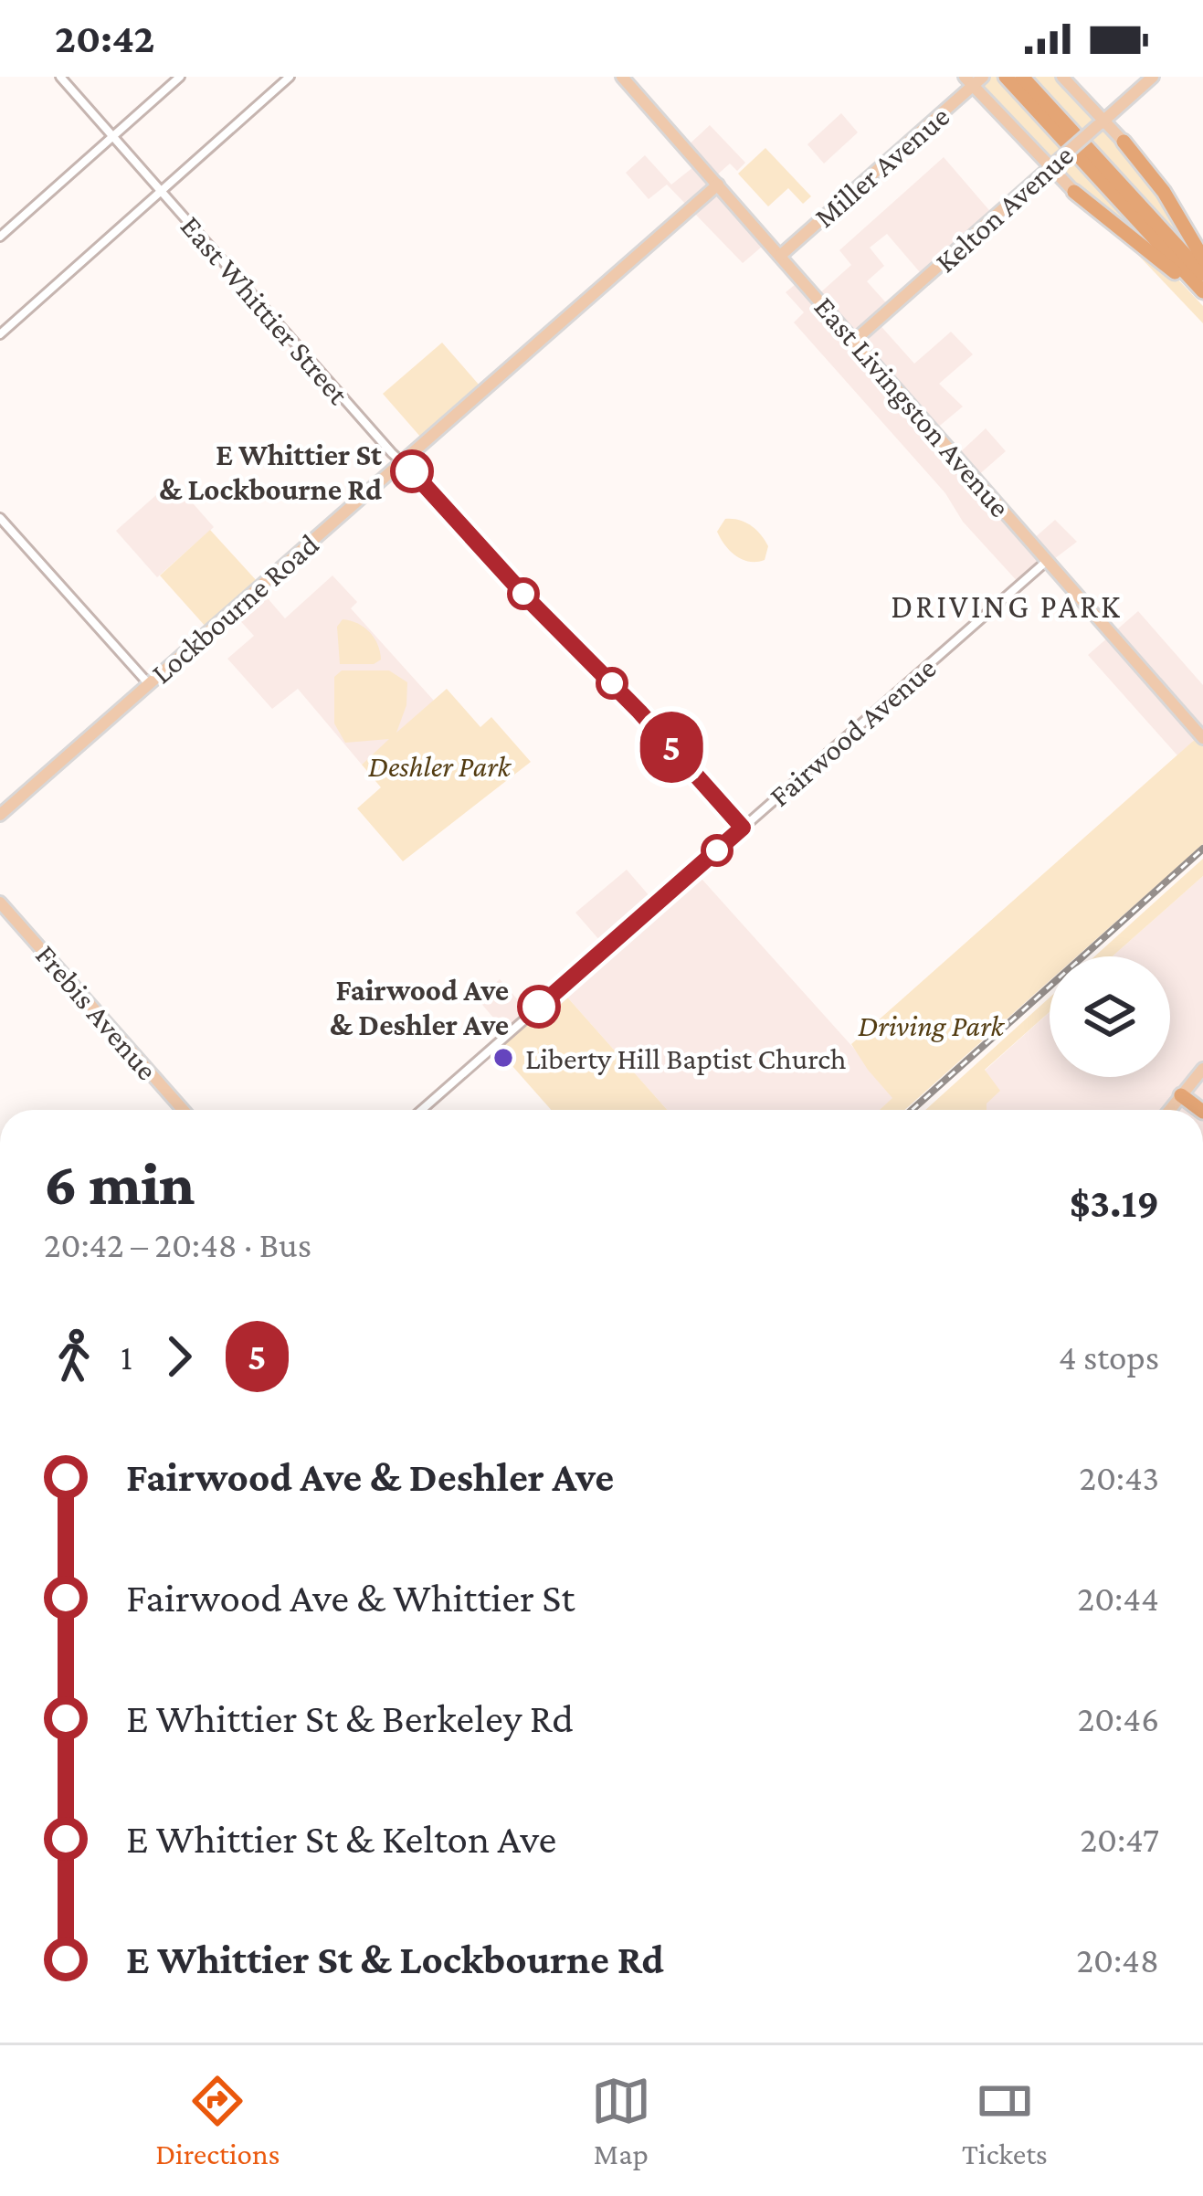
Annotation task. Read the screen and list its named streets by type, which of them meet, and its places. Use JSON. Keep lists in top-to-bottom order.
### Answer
{
  "streets": {
    "main road": [
      "Miller Avenue",
      "Kelton Avenue",
      "East Livingston Avenue",
      "Lockbourne Road",
      "Frebis Avenue"
    ],
    "street": ["East Whittier Street", "Fairwood Avenue"]
  },
  "crossings": [
    ["Miller Avenue", "East Livingston Avenue"],
    ["Kelton Avenue", "East Livingston Avenue"],
    ["East Whittier Street", "Lockbourne Road"],
    ["East Whittier Street", "Fairwood Avenue"],
    ["East Livingston Avenue", "Lockbourne Road"],
    ["East Livingston Avenue", "Fairwood Avenue"]
  ],
  "districts": ["DRIVING PARK"],
  "parks": ["Deshler Park", "Driving Park"],
  "places": ["E Whittier St & Lockbourne Rd", "Fairwood Ave & Deshler Ave", "Liberty Hill Baptist Church"],
  "lines": ["bus line 5"],
  "page": {
    "status": "20:42",
    "on_map": "5",
    "heading": ["6 min", "20:42 – 20:48 · Bus", "$3.19"],
    "legs": ["1", "5", "4 stops"],
    "list": [
      {
        "name": "Fairwood Ave & Deshler Ave",
        "value": "20:43"
      },
      {
        "name": "Fairwood Ave & Whittier St",
        "value": "20:44"
      },
      {
        "name": "E Whittier St & Berkeley Rd",
        "value": "20:46"
      },
      {
        "name": "E Whittier St & Kelton Ave",
        "value": "20:47"
      },
      {
        "name": "E Whittier St & Lockbourne Rd",
        "value": "20:48"
      }
    ],
    "tabs": ["Directions", "Map", "Tickets"]
  }
}
